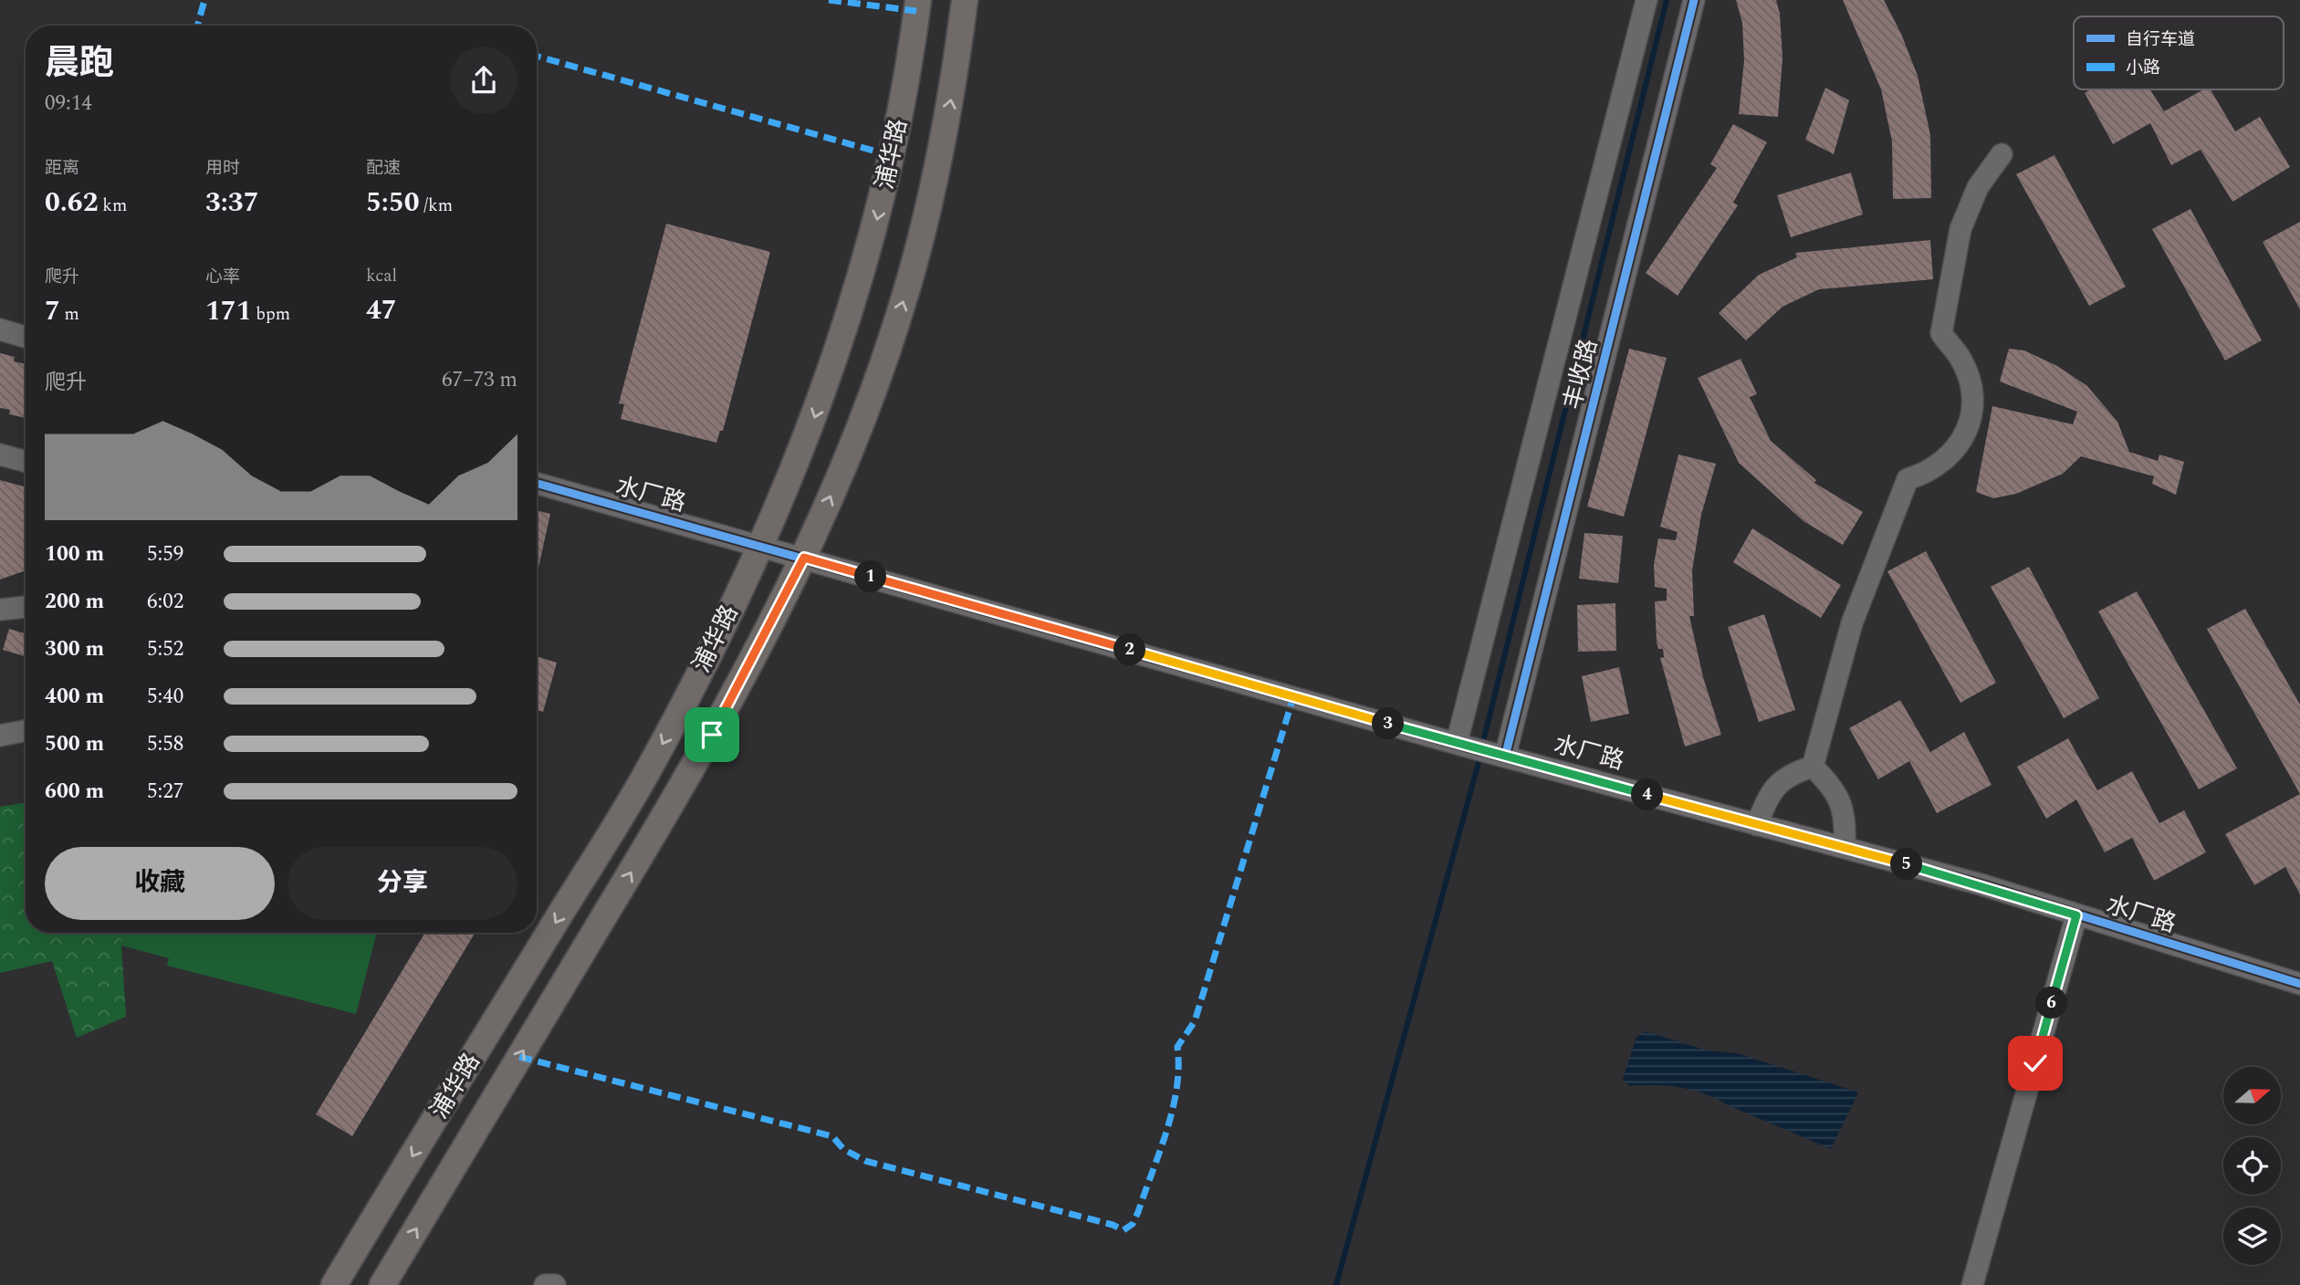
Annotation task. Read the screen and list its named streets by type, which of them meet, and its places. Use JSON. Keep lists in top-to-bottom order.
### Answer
{
  "streets": {
    "main road": ["浦华路"],
    "street": ["丰收路", "水厂路"]
  },
  "crossings": [
    ["浦华路", "水厂路"],
    ["丰收路", "水厂路"]
  ],
  "legend": ["自行车道", "小路"],
  "north": "right",
  "page": {
    "heading": ["晨跑", "09:14"],
    "stats": [
      ["距离", "0.62 km"],
      ["用时", "3:37"],
      ["配速", "5:50 /km"],
      ["爬升", "7 m"],
      ["心率", "171 bpm"],
      ["kcal", "47"]
    ],
    "chart": ["爬升", "67–73 m"],
    "list": [
      {
        "name": "100 m",
        "note": "5:59"
      },
      {
        "name": "200 m",
        "note": "6:02"
      },
      {
        "name": "300 m",
        "note": "5:52"
      },
      {
        "name": "400 m",
        "note": "5:40"
      },
      {
        "name": "500 m",
        "note": "5:58"
      },
      {
        "name": "600 m",
        "note": "5:27"
      }
    ],
    "pins": [
      "1",
      "2",
      "3",
      "4",
      "5",
      "6"
    ],
    "buttons": ["收藏", "分享"]
  }
}
